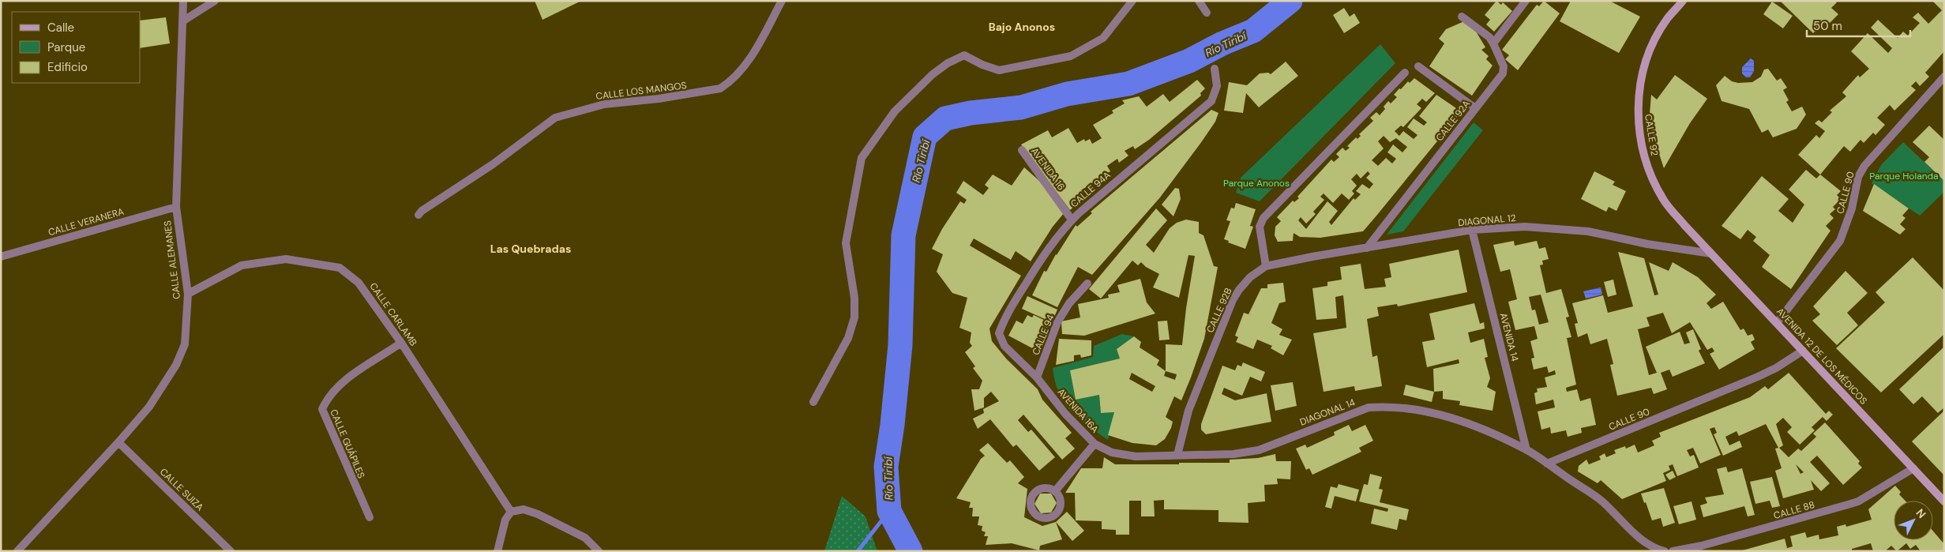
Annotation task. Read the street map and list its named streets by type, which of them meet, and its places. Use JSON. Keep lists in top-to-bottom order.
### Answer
{
  "streets": {
    "main road": ["CALLE 92", "AVENIDA 12 DE LOS MÉDICOS"],
    "street": [
      "CALLE LOS MANGOS",
      "CALLE 92A",
      "AVENIDA 16",
      "CALLE 94A",
      "CALLE 90",
      "DIAGONAL 12",
      "CALLE VERANERA",
      "CALLE ALEMANES",
      "CALLE 92B",
      "CALLE CARLAMB",
      "CALLE 94",
      "AVENIDA 14",
      "AVENIDA 16A",
      "DIAGONAL 14",
      "CALLE GUÁPILES",
      "CALLE SUIZA",
      "CALLE 88"
    ]
  },
  "crossings": [
    ["CALLE 92A", "DIAGONAL 12"],
    ["CALLE 92", "AVENIDA 12 DE LOS MÉDICOS"],
    ["AVENIDA 16", "CALLE 94A"],
    ["CALLE 94A", "AVENIDA 16A"],
    ["CALLE 90", "AVENIDA 12 DE LOS MÉDICOS"],
    ["CALLE 90", "DIAGONAL 14"],
    ["DIAGONAL 12", "CALLE 92B"],
    ["DIAGONAL 12", "AVENIDA 14"],
    ["DIAGONAL 12", "AVENIDA 12 DE LOS MÉDICOS"],
    ["CALLE VERANERA", "CALLE ALEMANES"],
    ["CALLE ALEMANES", "CALLE CARLAMB"],
    ["CALLE ALEMANES", "CALLE SUIZA"],
    ["CALLE 92B", "AVENIDA 16A"],
    ["CALLE 92B", "DIAGONAL 14"],
    ["CALLE CARLAMB", "CALLE GUÁPILES"],
    ["CALLE 94", "AVENIDA 16A"],
    ["AVENIDA 14", "DIAGONAL 14"],
    ["AVENIDA 12 DE LOS MÉDICOS", "CALLE 88"],
    ["AVENIDA 16A", "DIAGONAL 14"]
  ],
  "districts": ["Bajo Anonos", "Las Quebradas"],
  "water": ["Río Tiribí"],
  "parks": ["Parque Holanda", "Parque Anonos"],
  "legend": ["Calle", "Parque", "Edificio"],
  "scale_bar": "50 m",
  "north": "top right"
}
